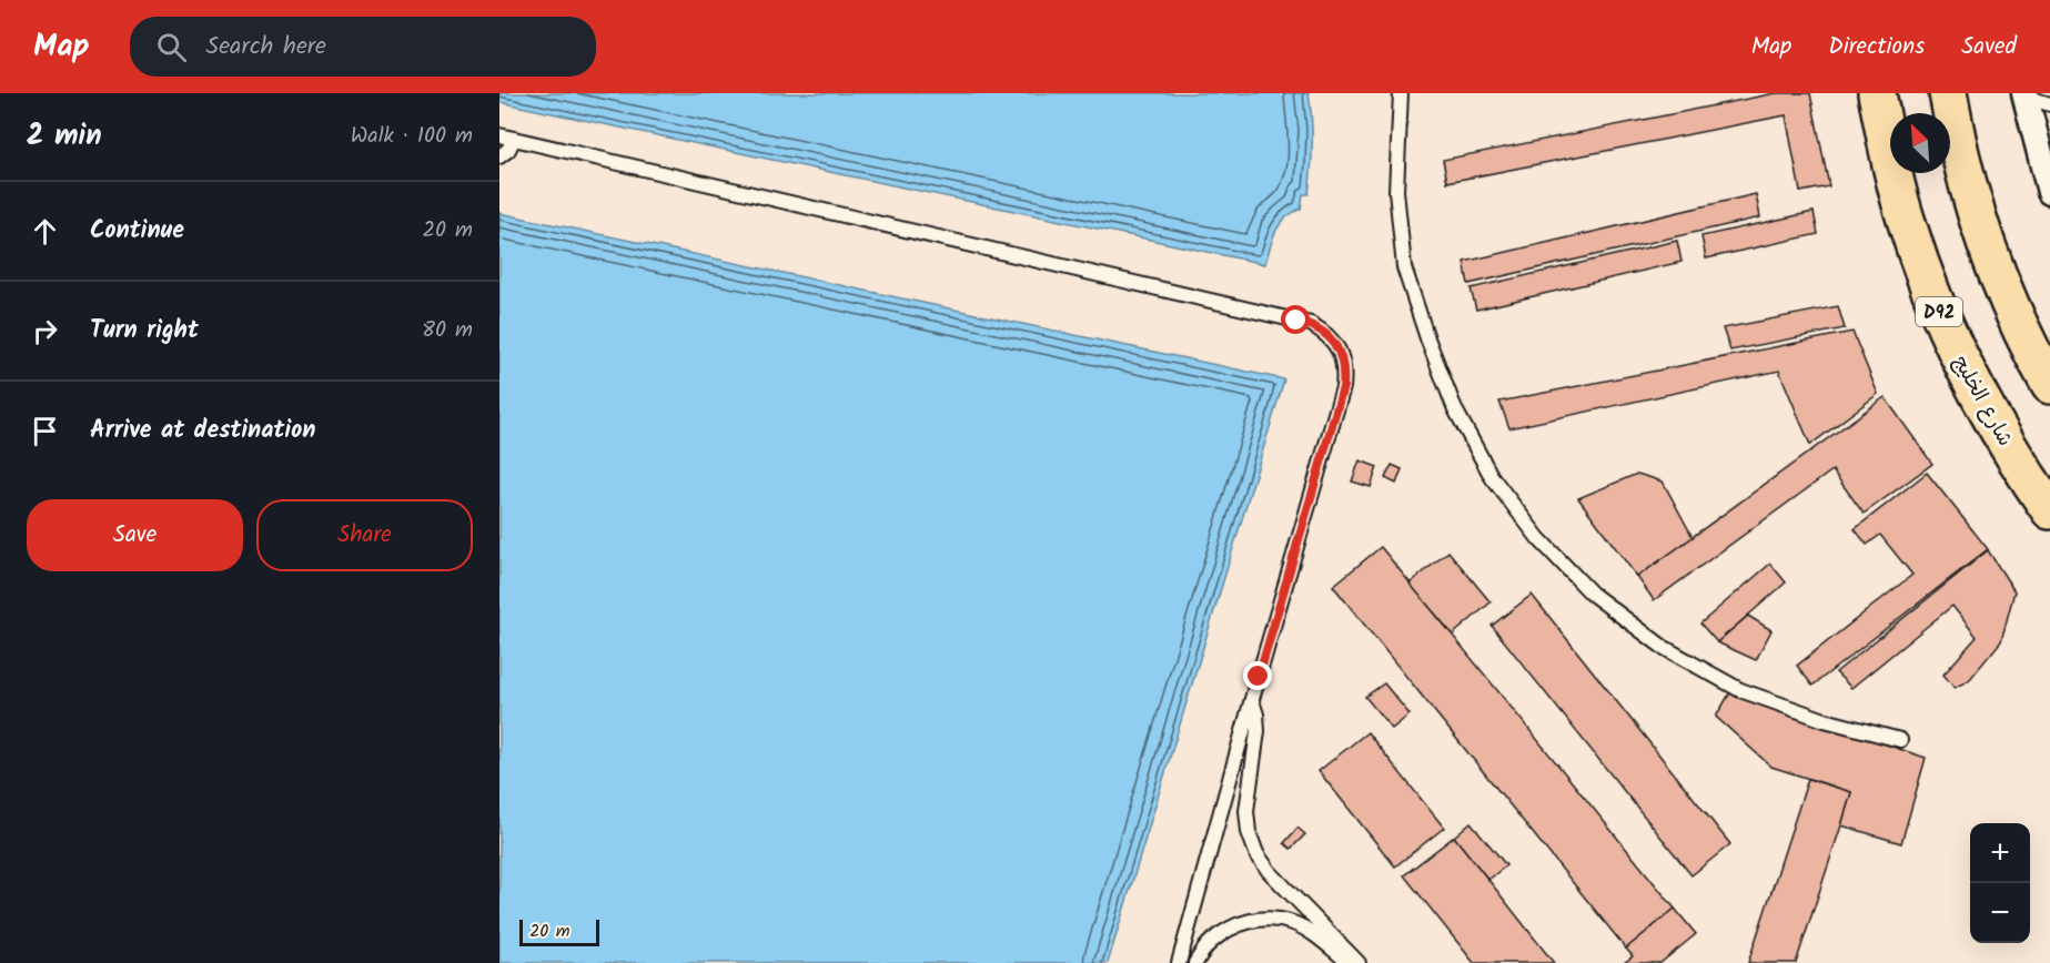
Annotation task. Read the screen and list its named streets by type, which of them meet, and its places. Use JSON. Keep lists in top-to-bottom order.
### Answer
{
  "streets": {
    "main road": ["D92", "شارع الخليج"]
  },
  "scale_bar": "20 m",
  "north": "top left",
  "page": {
    "header": "Map",
    "search": "Search here",
    "nav": ["Map", "Directions", "Saved"],
    "heading": ["2 min", "Walk · 100 m"],
    "list": [
      ["Continue", "20 m"],
      ["Turn right", "80 m"],
      "Arrive at destination"
    ],
    "buttons": ["Save", "Share"],
    "map_buttons": ["+", "−"],
    "scale": "20 m"
  }
}
